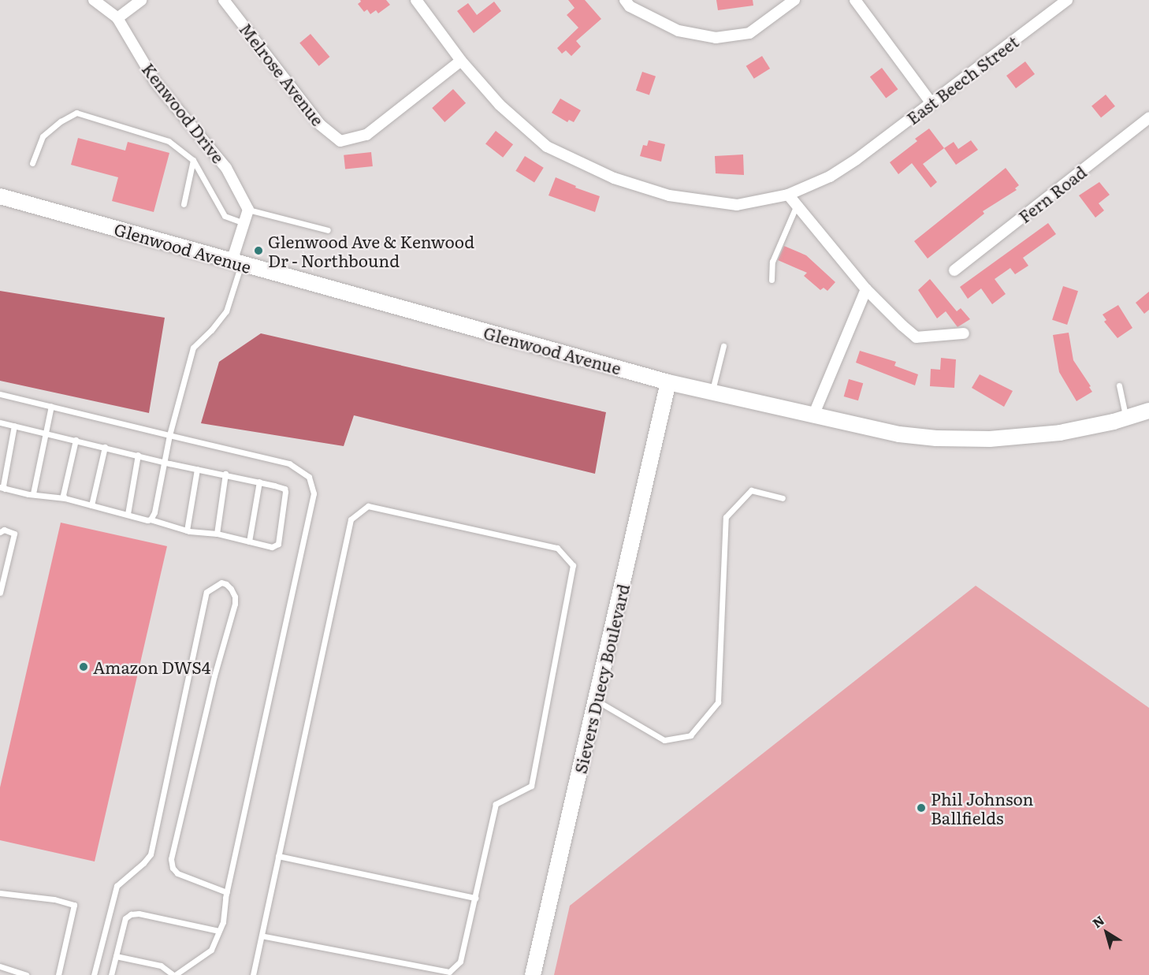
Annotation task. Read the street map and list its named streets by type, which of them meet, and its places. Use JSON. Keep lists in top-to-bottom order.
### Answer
{
  "streets": {
    "street": [
      "Melrose Avenue",
      "East Beech Street",
      "Kenwood Drive",
      "Fern Road",
      "Glenwood Avenue",
      "Sievers Duecy Boulevard"
    ]
  },
  "crossings": [
    ["Melrose Avenue", "East Beech Street"],
    ["Glenwood Avenue", "Sievers Duecy Boulevard"]
  ],
  "places": ["Glenwood Ave & Kenwood Dr - Northbound", "Amazon DWS4", "Phil Johnson Ballfields"],
  "north": "top left"
}
